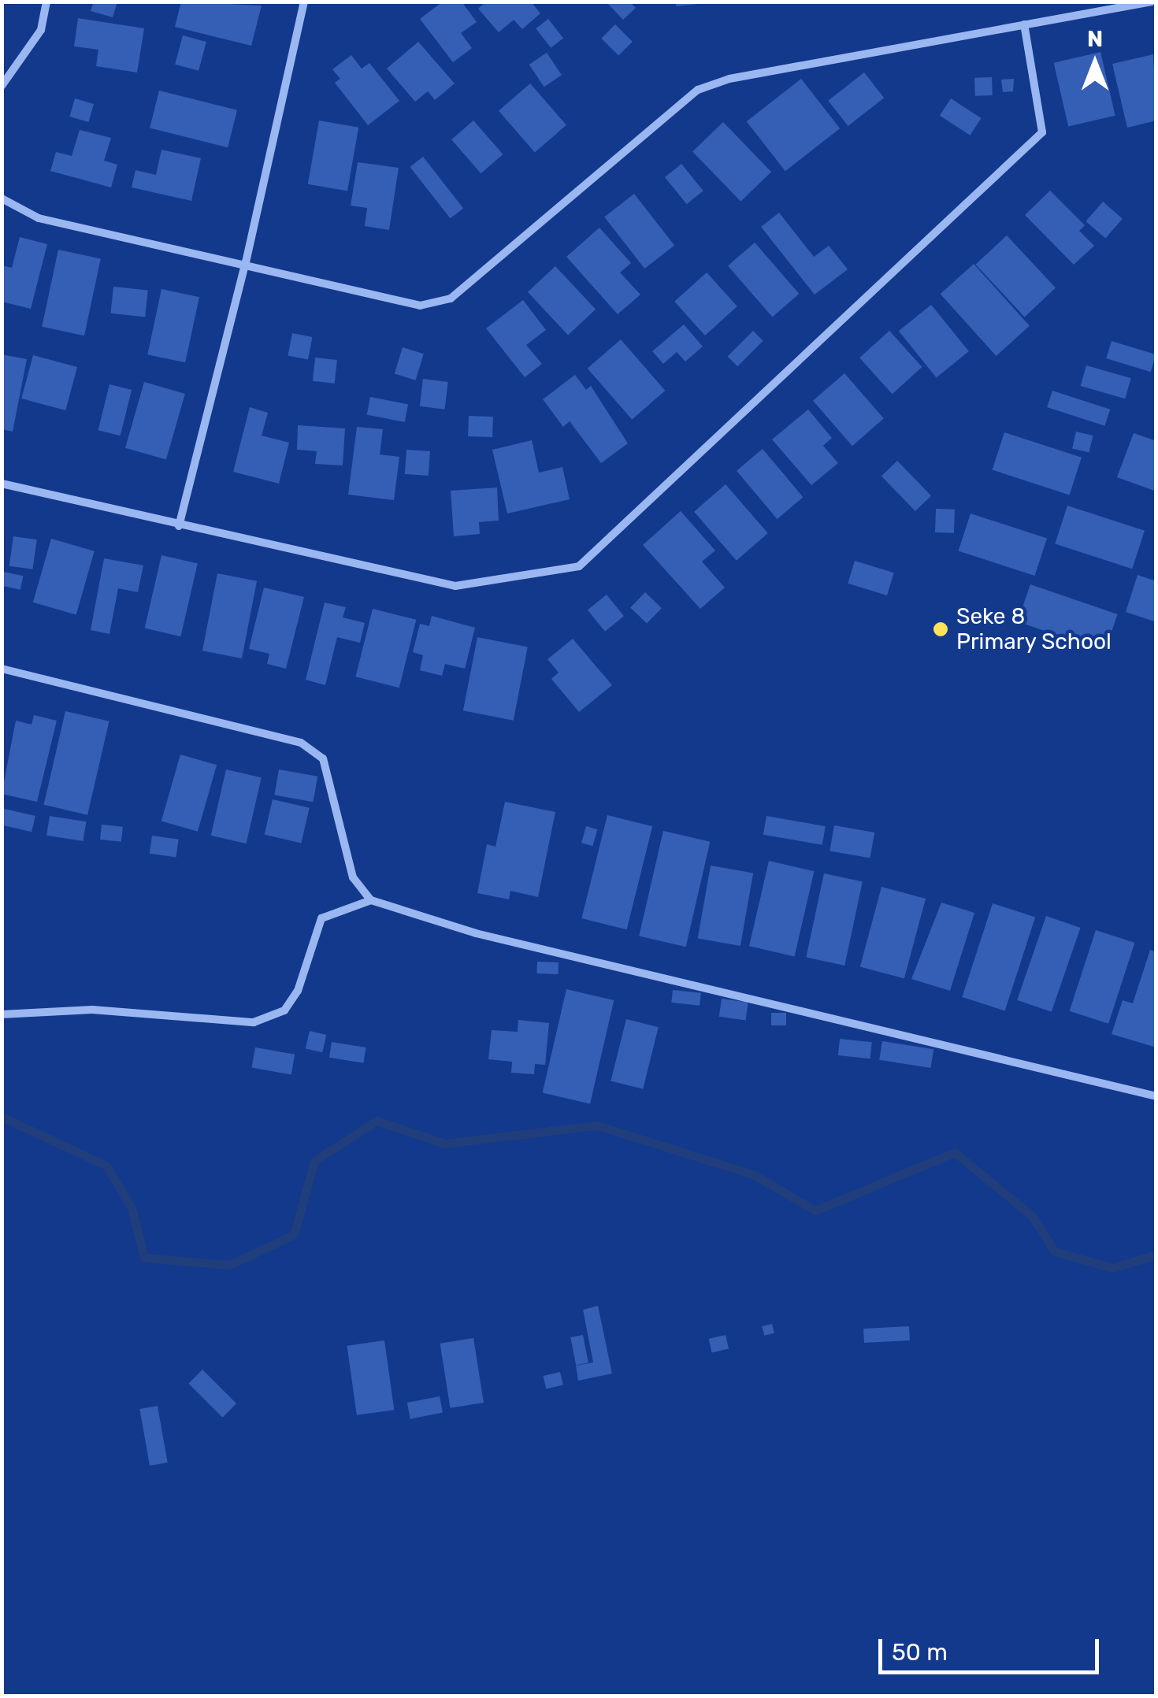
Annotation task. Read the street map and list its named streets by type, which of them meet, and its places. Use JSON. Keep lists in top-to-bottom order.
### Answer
{
  "places": ["Seke 8 Primary School"],
  "scale_bar": "50 m",
  "north": "top"
}
